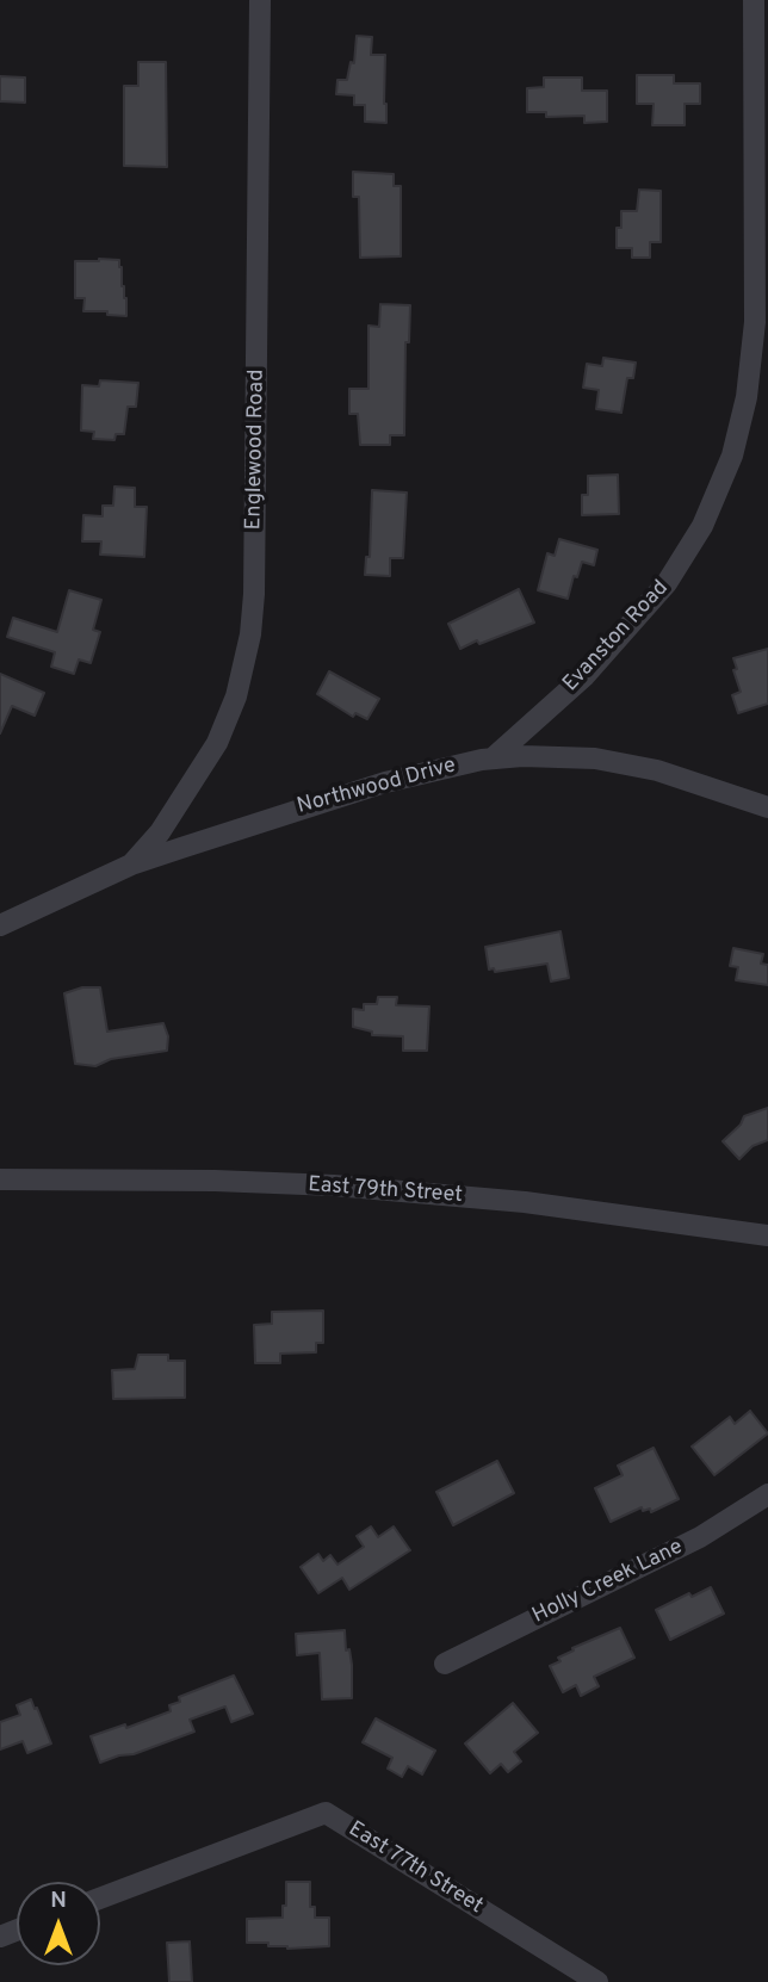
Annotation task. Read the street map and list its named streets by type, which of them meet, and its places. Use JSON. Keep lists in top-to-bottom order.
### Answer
{
  "streets": {
    "street": [
      "Englewood Road",
      "Evanston Road",
      "Northwood Drive",
      "East 79th Street",
      "Holly Creek Lane",
      "East 77th Street"
    ]
  },
  "crossings": [
    ["Englewood Road", "Northwood Drive"],
    ["Evanston Road", "Northwood Drive"]
  ],
  "north": "top"
}
